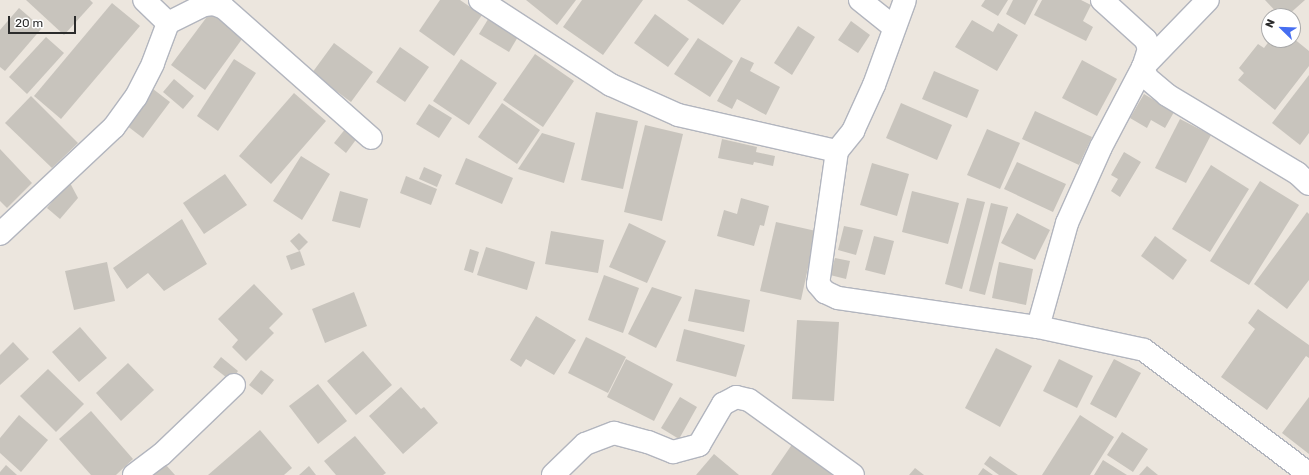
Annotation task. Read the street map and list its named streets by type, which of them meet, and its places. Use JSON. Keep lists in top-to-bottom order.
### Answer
{
  "scale_bar": "20 m",
  "north": "top left"
}
